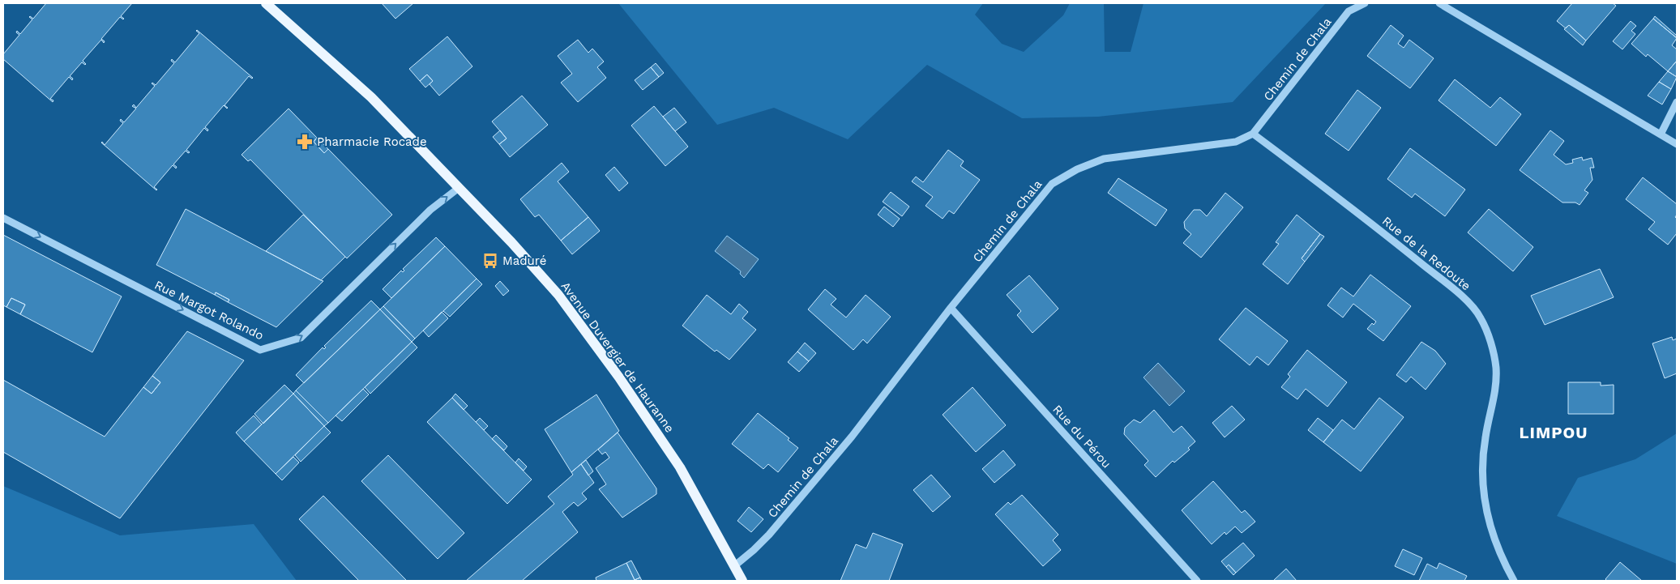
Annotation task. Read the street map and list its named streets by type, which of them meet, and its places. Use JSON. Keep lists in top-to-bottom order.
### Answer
{
  "streets": {
    "main road": ["Avenue Duvergier de Hauranne"],
    "street": [
      "Chemin de Chala",
      "Rue de la Redoute",
      "Rue Margot Rolando",
      "Rue du Pérou"
    ]
  },
  "crossings": [
    ["Chemin de Chala", "Rue de la Redoute"],
    ["Chemin de Chala", "Avenue Duvergier de Hauranne"],
    ["Chemin de Chala", "Rue du Pérou"],
    ["Rue Margot Rolando", "Avenue Duvergier de Hauranne"]
  ],
  "one_way": ["Rue Margot Rolando"],
  "districts": ["LIMPOU"],
  "places": {
    "pharmacy": ["Pharmacie Rocade"],
    "bus stop": ["Maduré"]
  }
}
